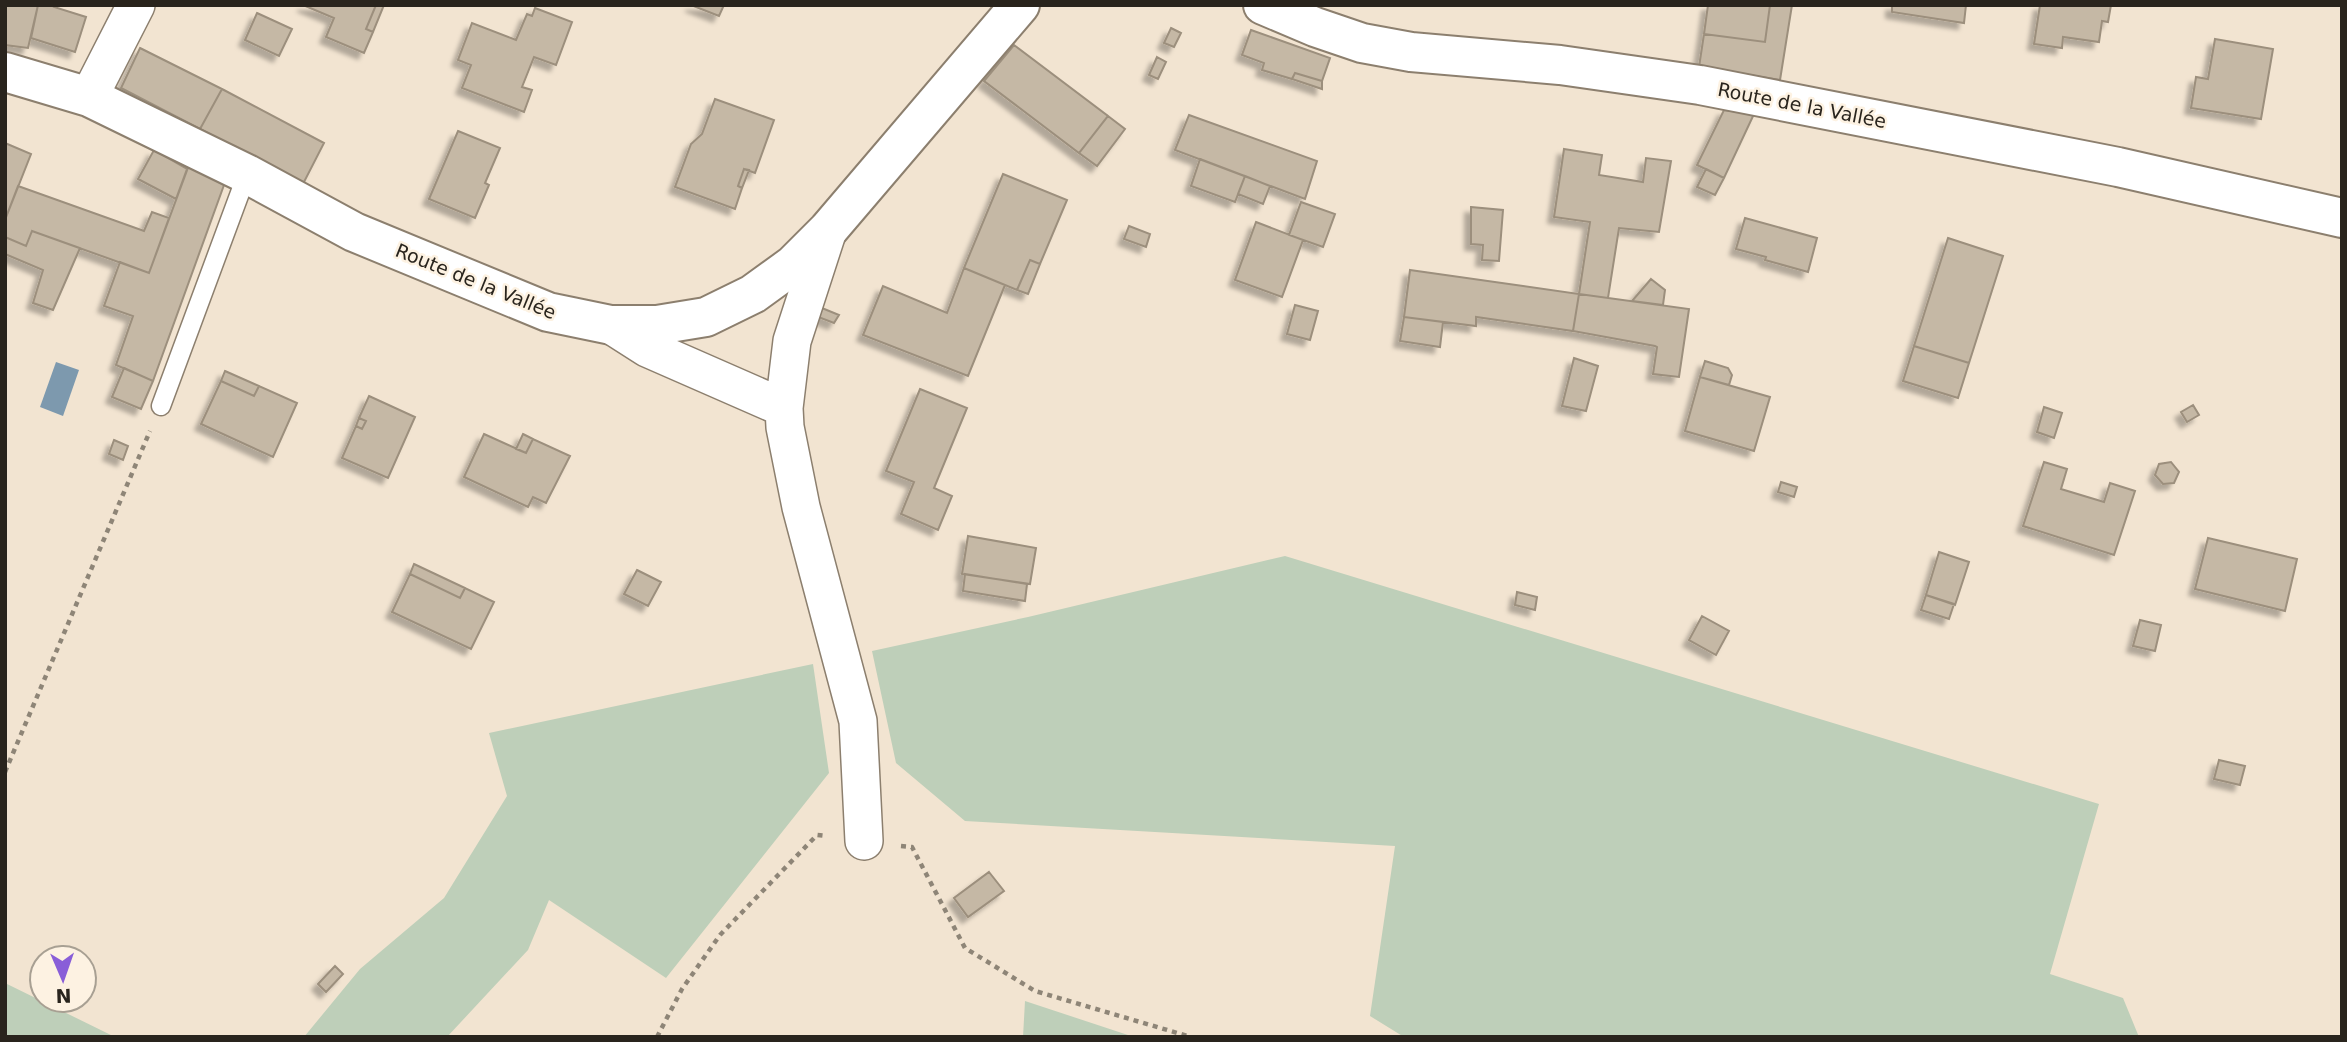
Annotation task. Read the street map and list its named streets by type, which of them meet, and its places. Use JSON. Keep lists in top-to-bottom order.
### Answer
{
  "streets": {
    "street": ["Route de la Vallée"]
  },
  "north": "bottom"
}
